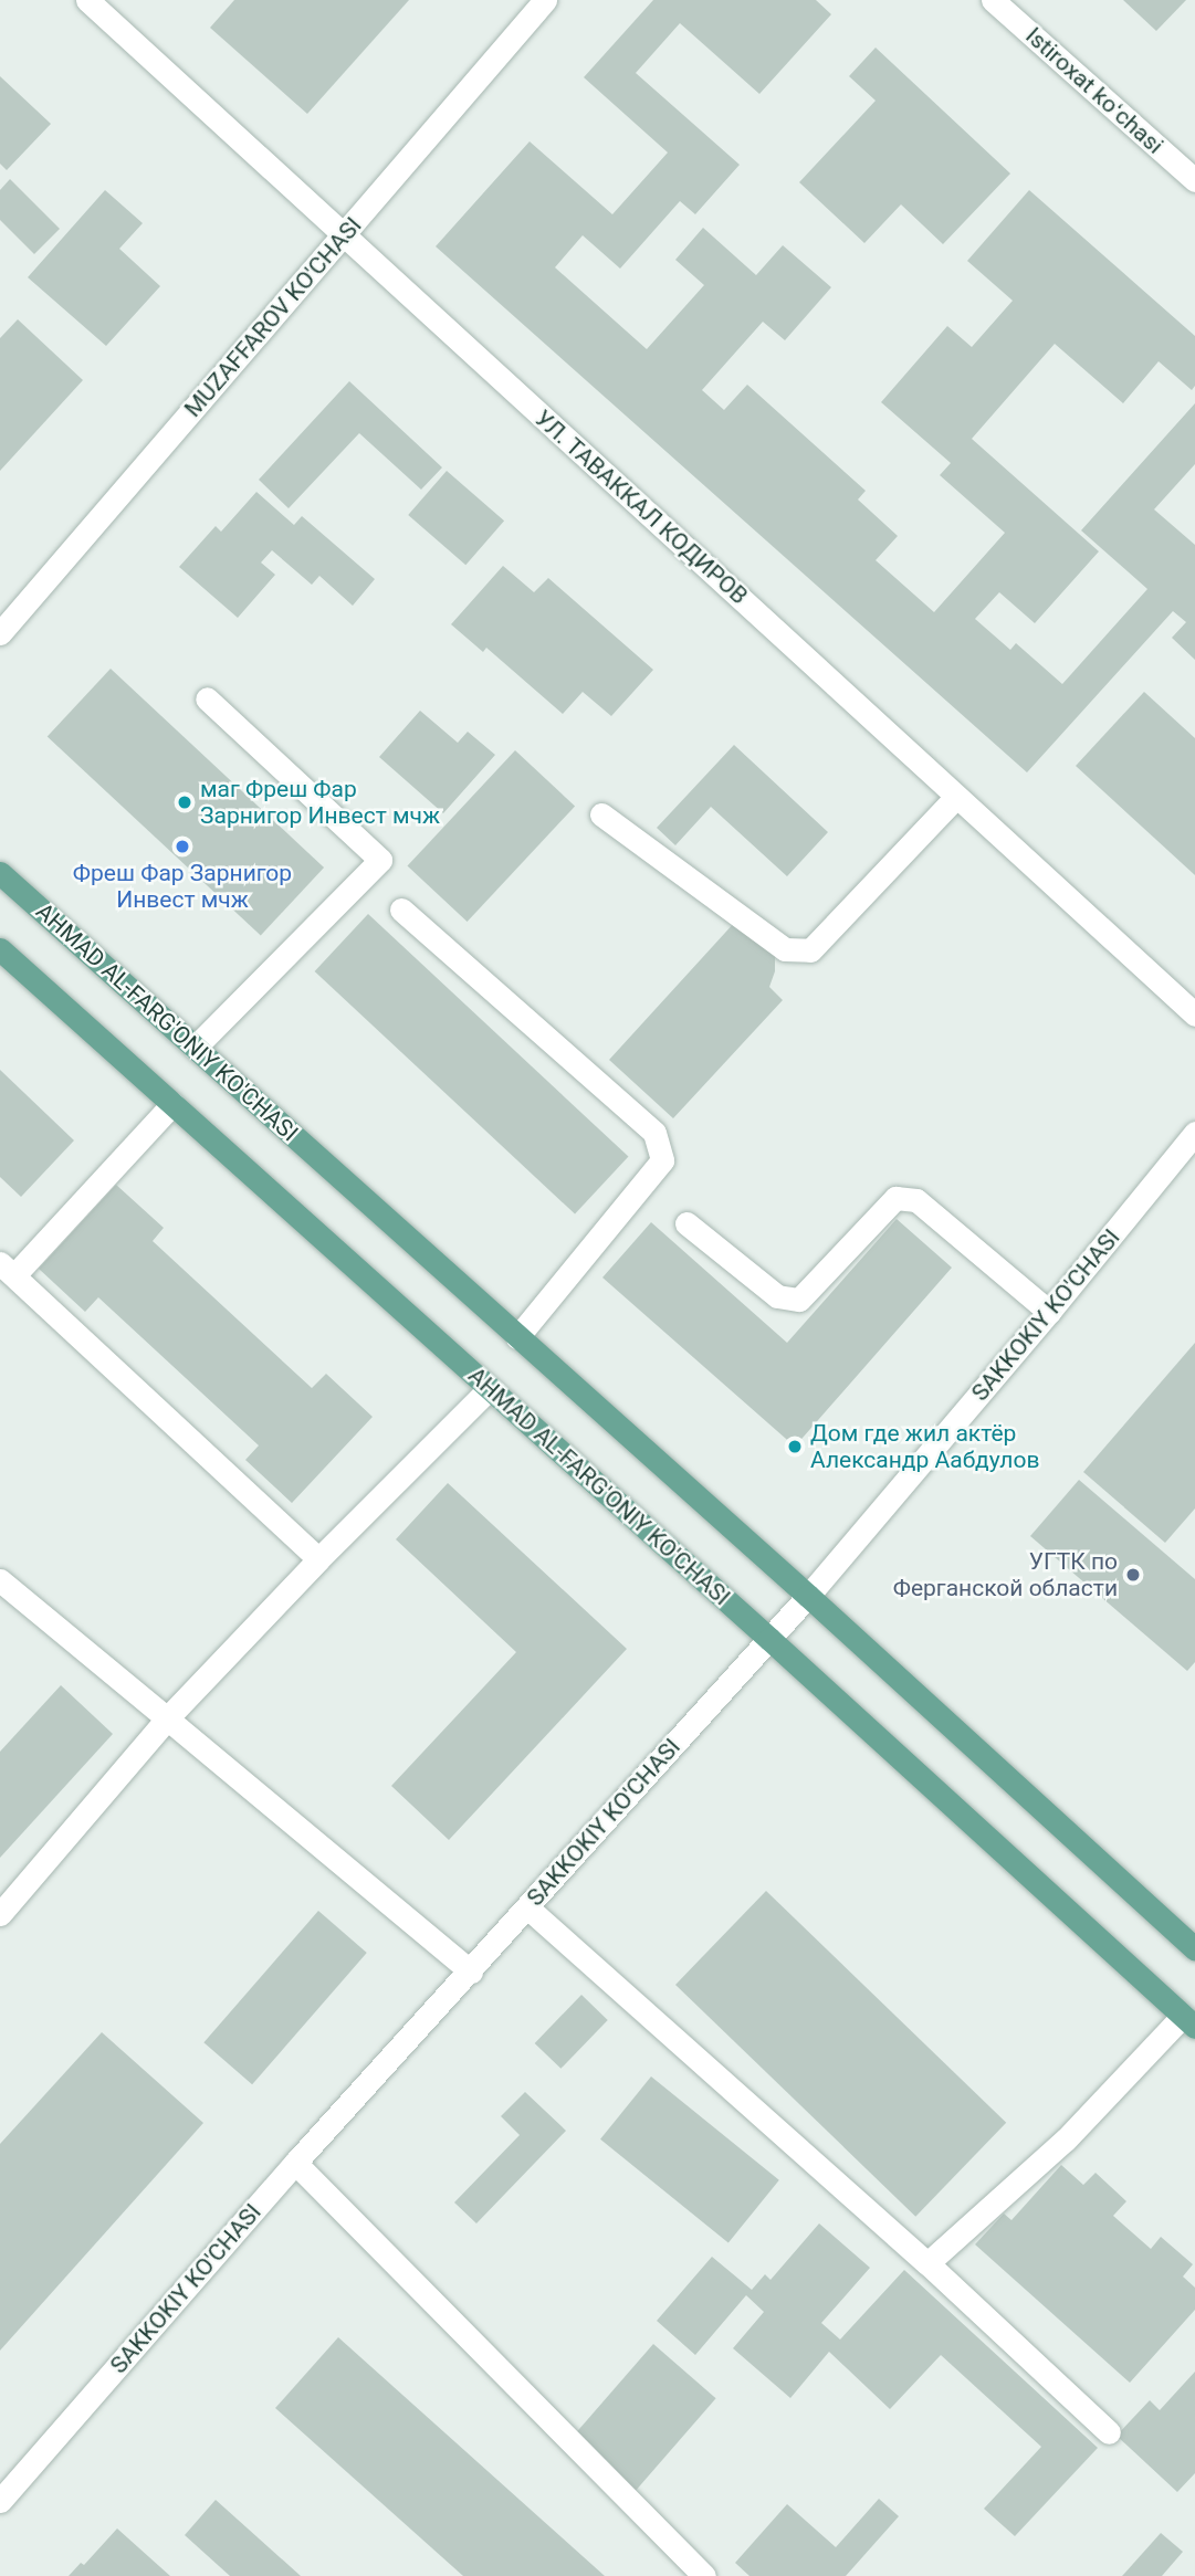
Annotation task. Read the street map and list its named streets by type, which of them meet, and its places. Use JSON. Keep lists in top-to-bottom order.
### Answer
{
  "streets": {
    "main road": ["AHMAD AL-FARG'ONIY KO'CHASI"],
    "street": [
      "Istiroxat koʻchasi",
      "MUZAFFAROV KO'CHASI",
      "УЛ. ТАВАККАЛ КОДИРОВ",
      "SAKKOKIY KO'CHASI"
    ]
  },
  "crossings": [
    ["MUZAFFAROV KO'CHASI", "УЛ. ТАВАККАЛ КОДИРОВ"],
    ["AHMAD AL-FARG'ONIY KO'CHASI", "SAKKOKIY KO'CHASI"]
  ],
  "places": [
    "маг Фреш Фар Зарнигор Инвест мчж",
    "Фреш Фар Зарнигор Инвест мчж",
    "Дом где жил актёр Александр Аабдулов",
    "УГТК по Ферганской области"
  ]
}
